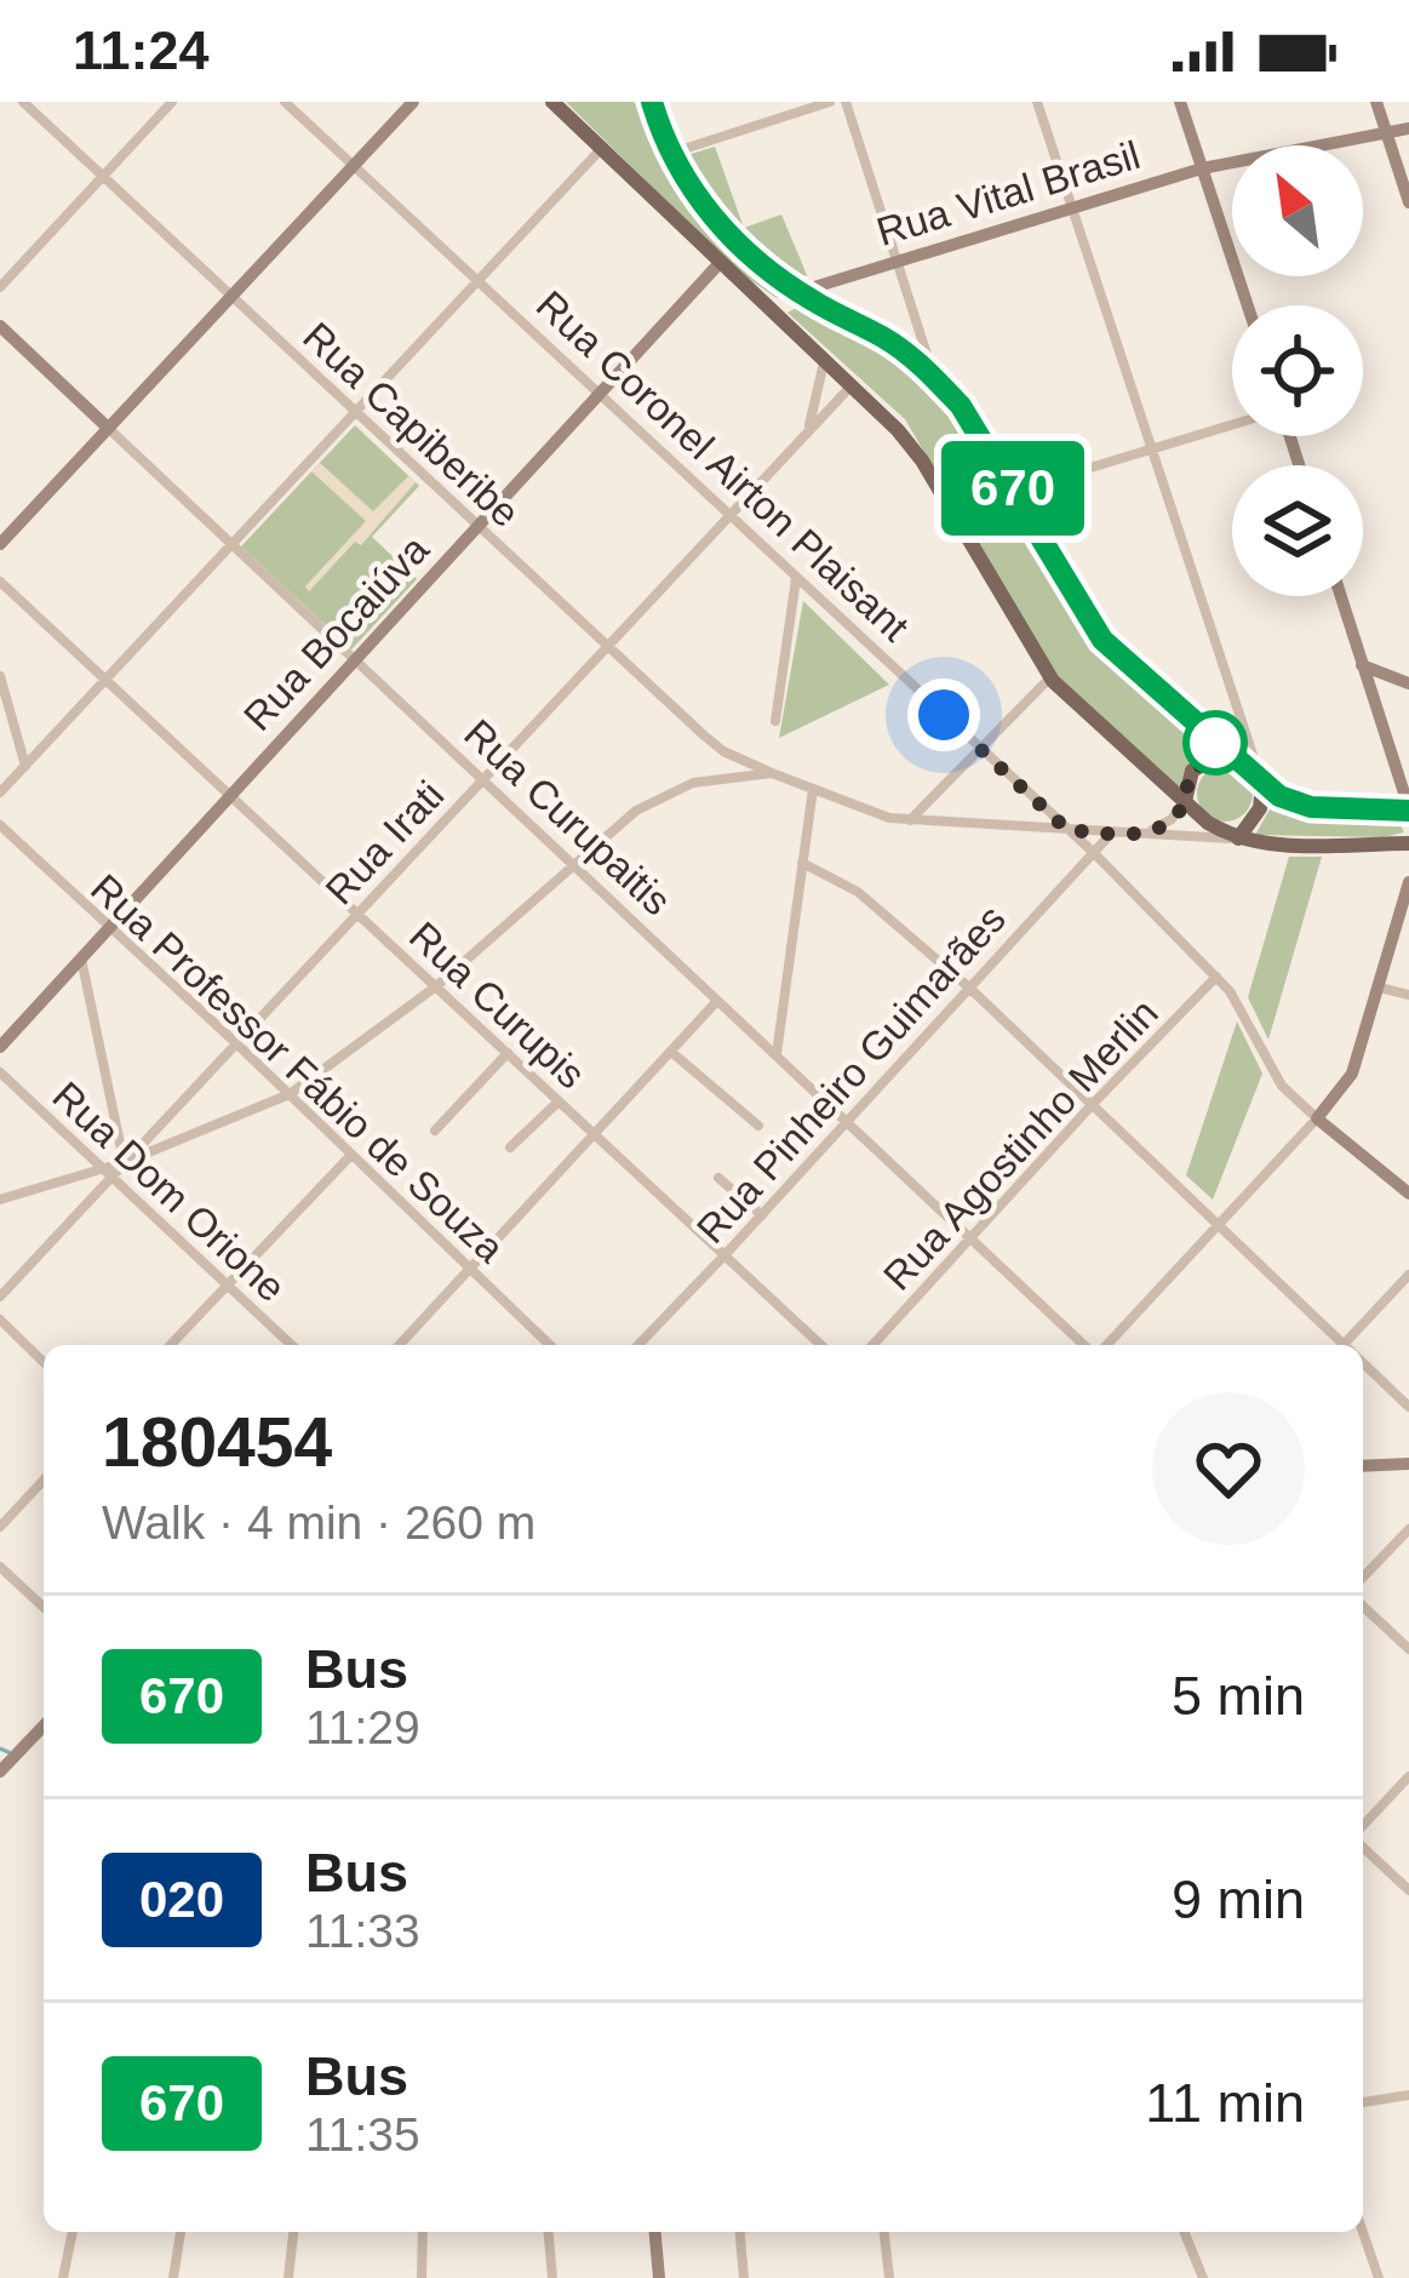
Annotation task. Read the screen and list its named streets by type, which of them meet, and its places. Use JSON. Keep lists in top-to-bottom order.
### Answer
{
  "streets": {
    "street": [
      "Rua Vital Brasil",
      "Rua Capiberibe",
      "Rua Coronel Airton Plaisant",
      "Rua Bocaiúva",
      "Rua Curupaitis",
      "Rua Irati",
      "Rua Curupis",
      "Rua Professor Fábio de Souza",
      "Rua Pinheiro Guimarães",
      "Rua Agostinho Merlin",
      "Rua Dom Orione"
    ]
  },
  "crossings": [
    ["Rua Capiberibe", "Rua Coronel Airton Plaisant"],
    ["Rua Capiberibe", "Rua Bocaiúva"],
    ["Rua Capiberibe", "Rua Irati"],
    ["Rua Capiberibe", "Rua Pinheiro Guimarães"],
    ["Rua Coronel Airton Plaisant", "Rua Bocaiúva"],
    ["Rua Coronel Airton Plaisant", "Rua Irati"],
    ["Rua Coronel Airton Plaisant", "Rua Pinheiro Guimarães"],
    ["Rua Coronel Airton Plaisant", "Rua Agostinho Merlin"],
    ["Rua Bocaiúva", "Rua Curupaitis"],
    ["Rua Bocaiúva", "Rua Curupis"],
    ["Rua Bocaiúva", "Rua Professor Fábio de Souza"],
    ["Rua Curupaitis", "Rua Irati"],
    ["Rua Curupaitis", "Rua Pinheiro Guimarães"],
    ["Rua Curupaitis", "Rua Agostinho Merlin"],
    ["Rua Irati", "Rua Curupis"],
    ["Rua Irati", "Rua Professor Fábio de Souza"],
    ["Rua Irati", "Rua Dom Orione"],
    ["Rua Curupis", "Rua Pinheiro Guimarães"]
  ],
  "lines": ["bus line 670"],
  "north": "top left",
  "page": {
    "status": "11:24",
    "on_map": "670",
    "heading": ["180454", "Walk · 4 min · 260 m"],
    "list": [
      {
        "mark": "670",
        "name": "Bus",
        "note": "11:29",
        "value": "5 min"
      },
      {
        "mark": "020",
        "name": "Bus",
        "note": "11:33",
        "value": "9 min"
      },
      {
        "mark": "670",
        "name": "Bus",
        "note": "11:35",
        "value": "11 min"
      }
    ]
  }
}
